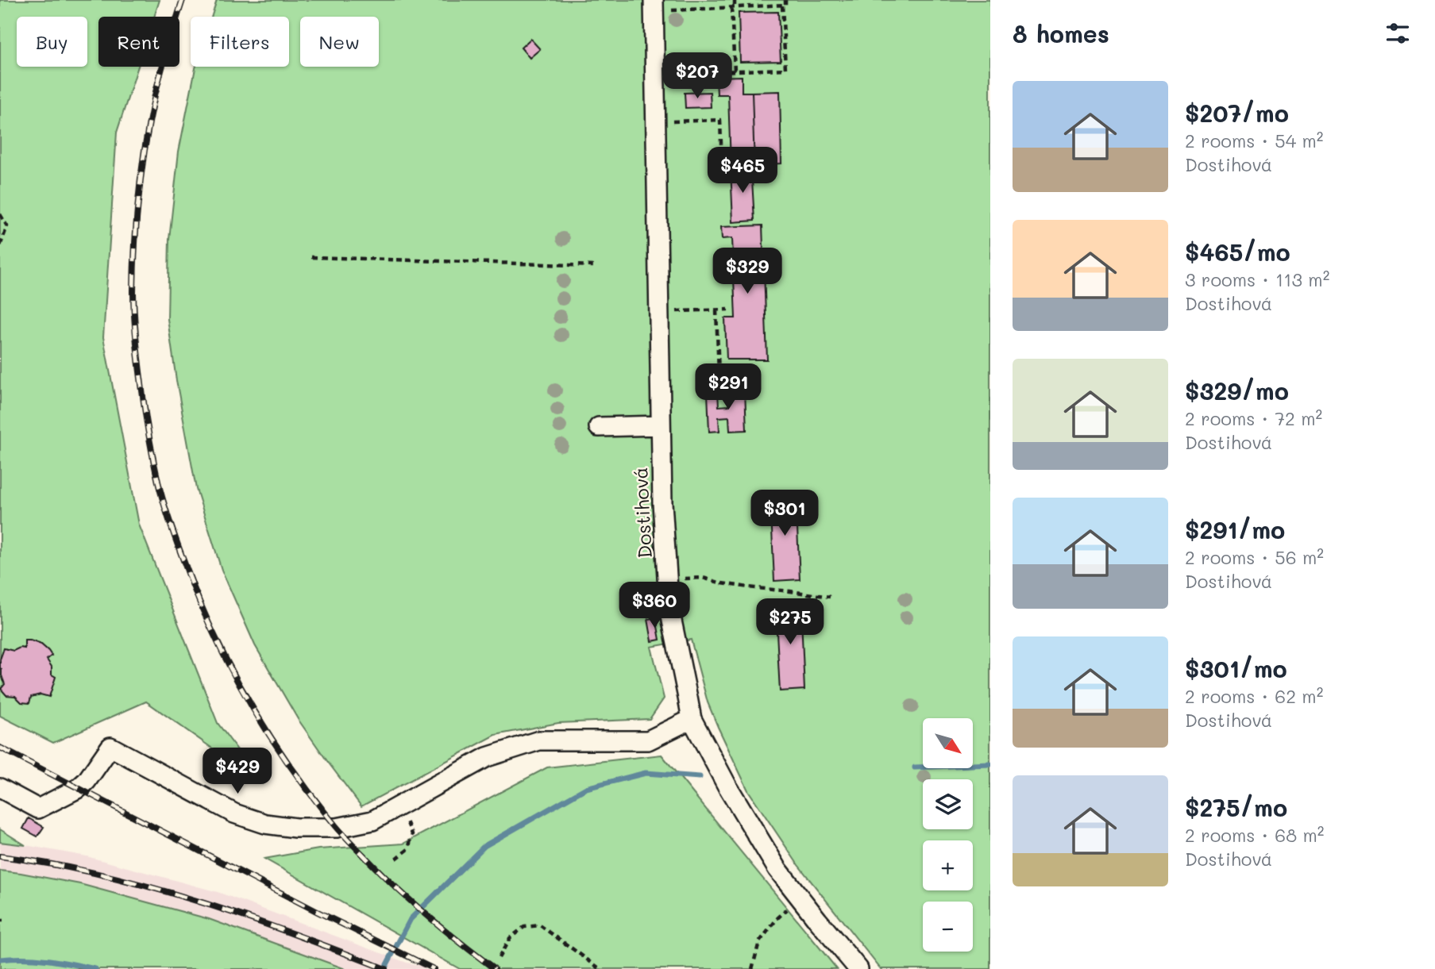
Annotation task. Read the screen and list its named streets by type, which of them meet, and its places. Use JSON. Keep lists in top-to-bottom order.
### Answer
{
  "streets": {
    "street": ["Dostihová"]
  },
  "north": "bottom right",
  "page": {
    "heading": "8 homes",
    "chip": [
      "Buy",
      "Rent",
      "Filters",
      "New"
    ],
    "price": [
      "$207",
      "$465",
      "$329",
      "$291",
      "$301",
      "$360",
      "$275",
      "$429"
    ],
    "list": [
      {
        "name": "$207/mo",
        "note": "2 rooms · 54 m² · Dostihová"
      },
      {
        "name": "$465/mo",
        "note": "3 rooms · 113 m² · Dostihová"
      },
      {
        "name": "$329/mo",
        "note": "2 rooms · 72 m² · Dostihová"
      },
      {
        "name": "$291/mo",
        "note": "2 rooms · 56 m² · Dostihová"
      },
      {
        "name": "$301/mo",
        "note": "2 rooms · 62 m² · Dostihová"
      },
      {
        "name": "$275/mo",
        "note": "2 rooms · 68 m² · Dostihová"
      }
    ],
    "map_buttons": ["+", "−"]
  }
}
